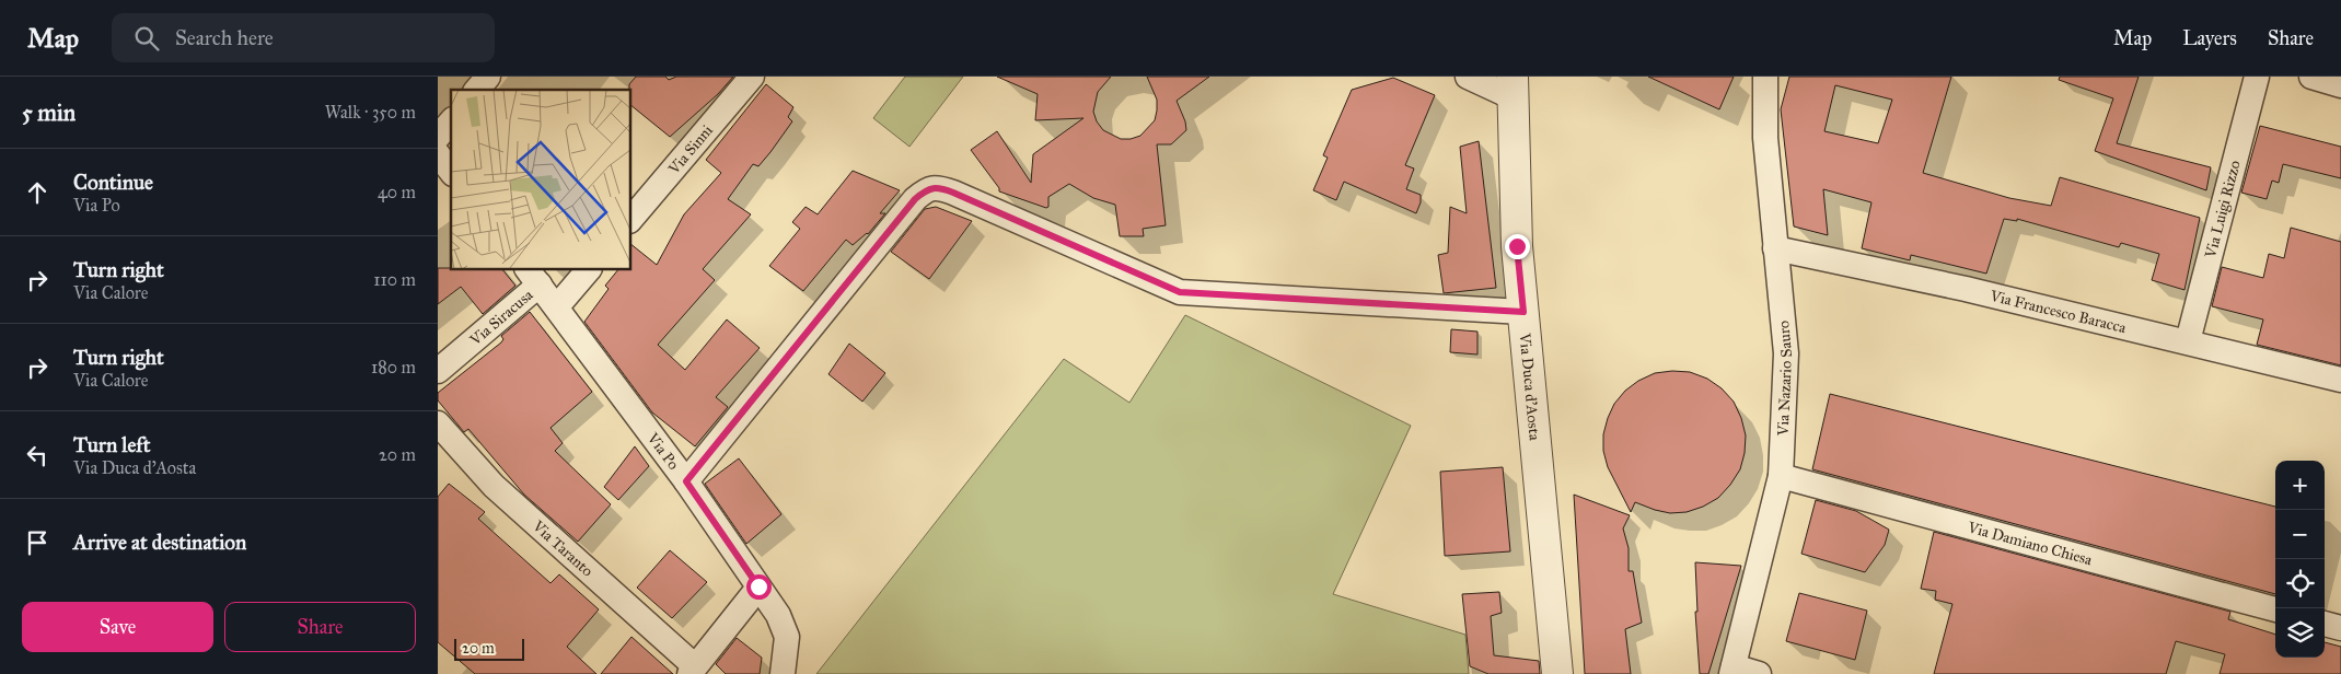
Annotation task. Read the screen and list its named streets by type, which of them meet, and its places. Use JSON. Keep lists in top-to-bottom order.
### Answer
{
  "streets": {
    "street": [
      "Via Sinni",
      "Via Luigi Rizzo",
      "Via Francesco Baracca",
      "Via Siracusa",
      "Via Nazario Sauro",
      "Via Duca d'Aosta",
      "Via Po",
      "Via Damiano Chiesa",
      "Via Taranto"
    ]
  },
  "crossings": [
    ["Via Luigi Rizzo", "Via Francesco Baracca"],
    ["Via Francesco Baracca", "Via Nazario Sauro"],
    ["Via Siracusa", "Via Po"],
    ["Via Nazario Sauro", "Via Damiano Chiesa"]
  ],
  "scale_bar": "20 m",
  "page": {
    "header": "Map",
    "search": "Search here",
    "nav": ["Map", "Layers", "Share"],
    "heading": ["5 min", "Walk · 350 m"],
    "list": [
      ["Continue", "Via Po", "40 m"],
      ["Turn right", "Via Calore", "110 m"],
      ["Turn right", "Via Calore", "180 m"],
      ["Turn left", "Via Duca d'Aosta", "20 m"],
      "Arrive at destination"
    ],
    "map_buttons": ["+", "−"],
    "buttons": ["Save", "Share"],
    "scale": "20 m"
  }
}
